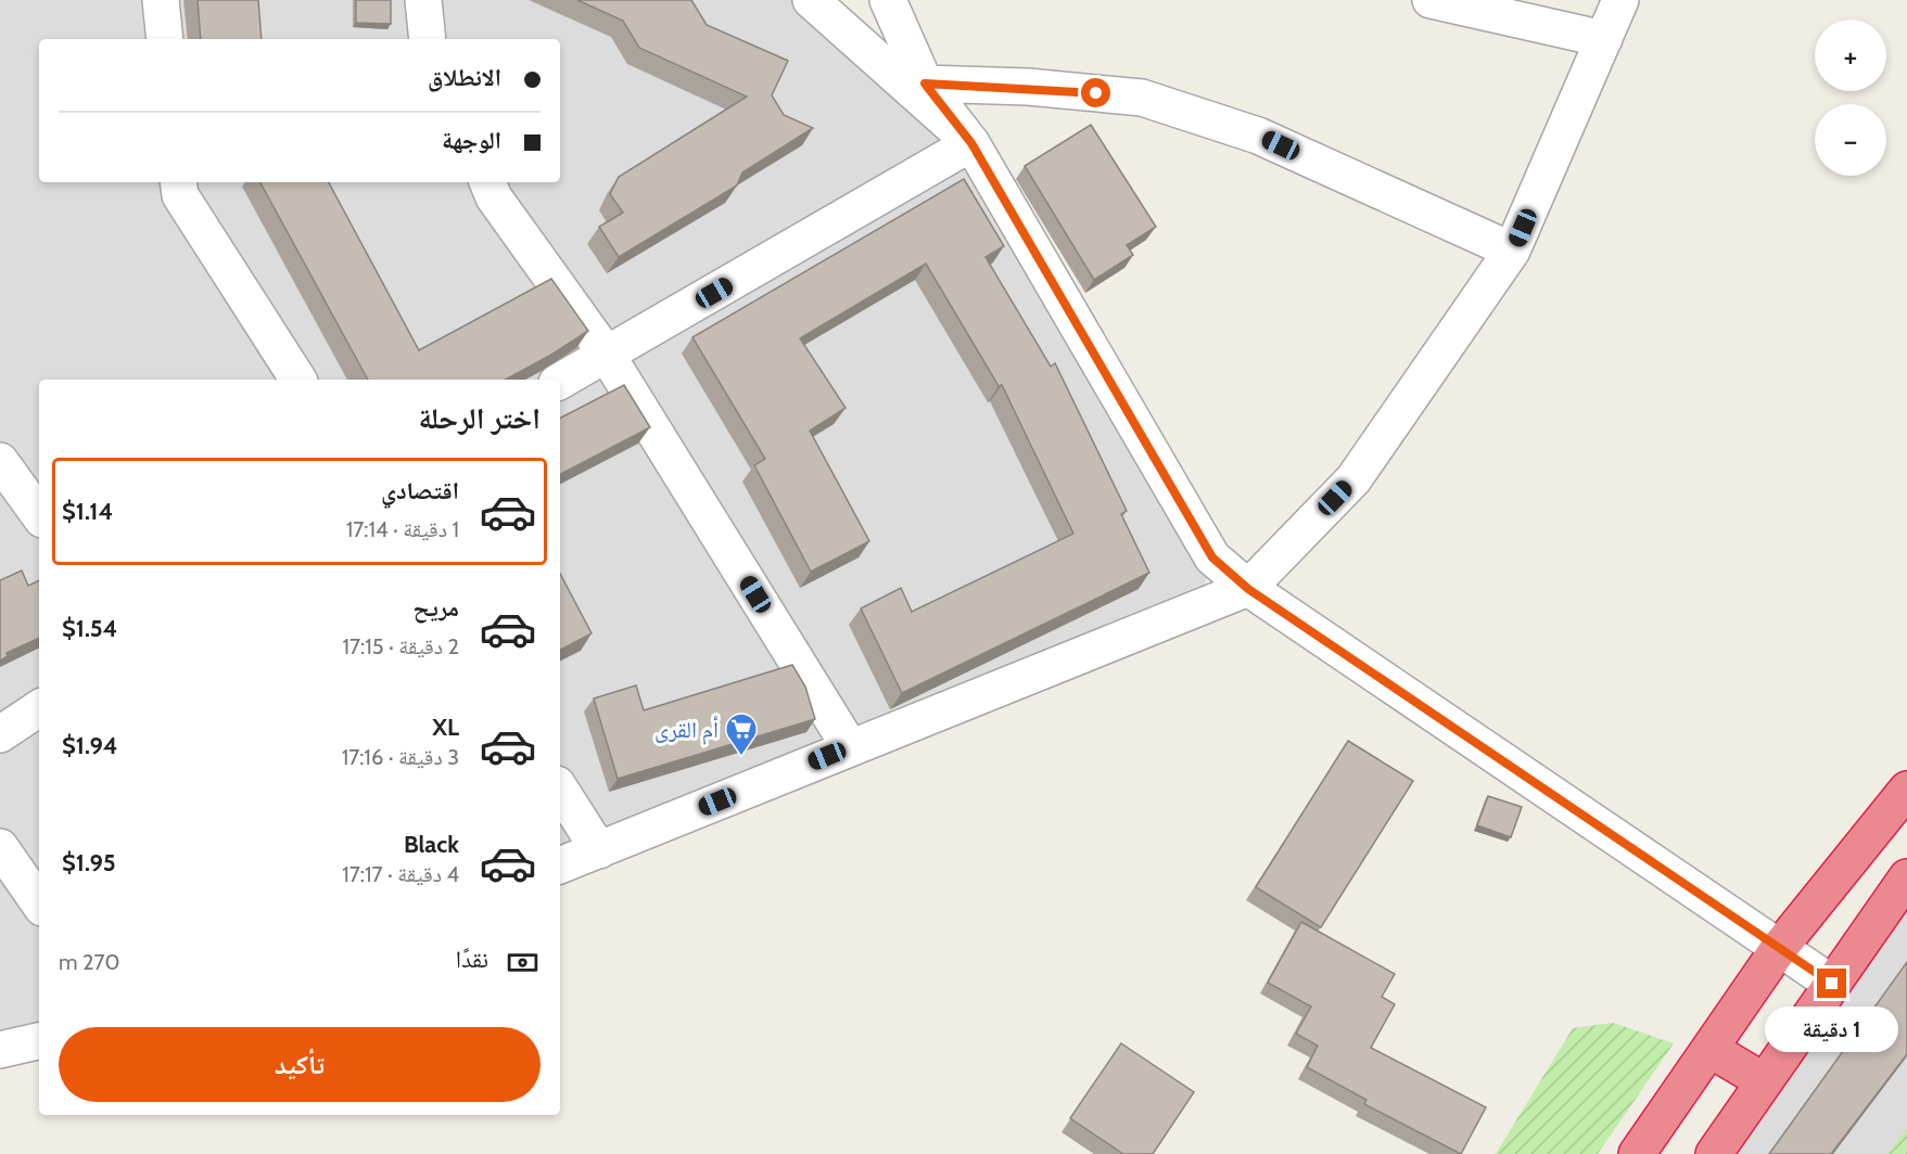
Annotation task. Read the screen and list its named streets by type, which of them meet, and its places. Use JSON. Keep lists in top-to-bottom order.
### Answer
{
  "places": {
    "supermarket": ["أم القرى"]
  },
  "page": {
    "map_buttons": ["+", "−"],
    "banner": ["الانطلاق", "الوجهة"],
    "heading": "اختر الرحلة",
    "list": [
      {
        "name": "اقتصادي",
        "note": "1 دقيقة · 17:14",
        "value": "$1.14"
      },
      {
        "name": "مريح",
        "note": "2 دقيقة · 17:15",
        "value": "$1.54"
      },
      {
        "name": "XL",
        "note": "3 دقيقة · 17:16",
        "value": "$1.94"
      },
      {
        "name": "Black",
        "note": "4 دقيقة · 17:17",
        "value": "$1.95"
      }
    ],
    "pay": ["نقدًا", "270 m"],
    "bubble": "1 دقيقة",
    "buttons": "تأكيد"
  }
}
